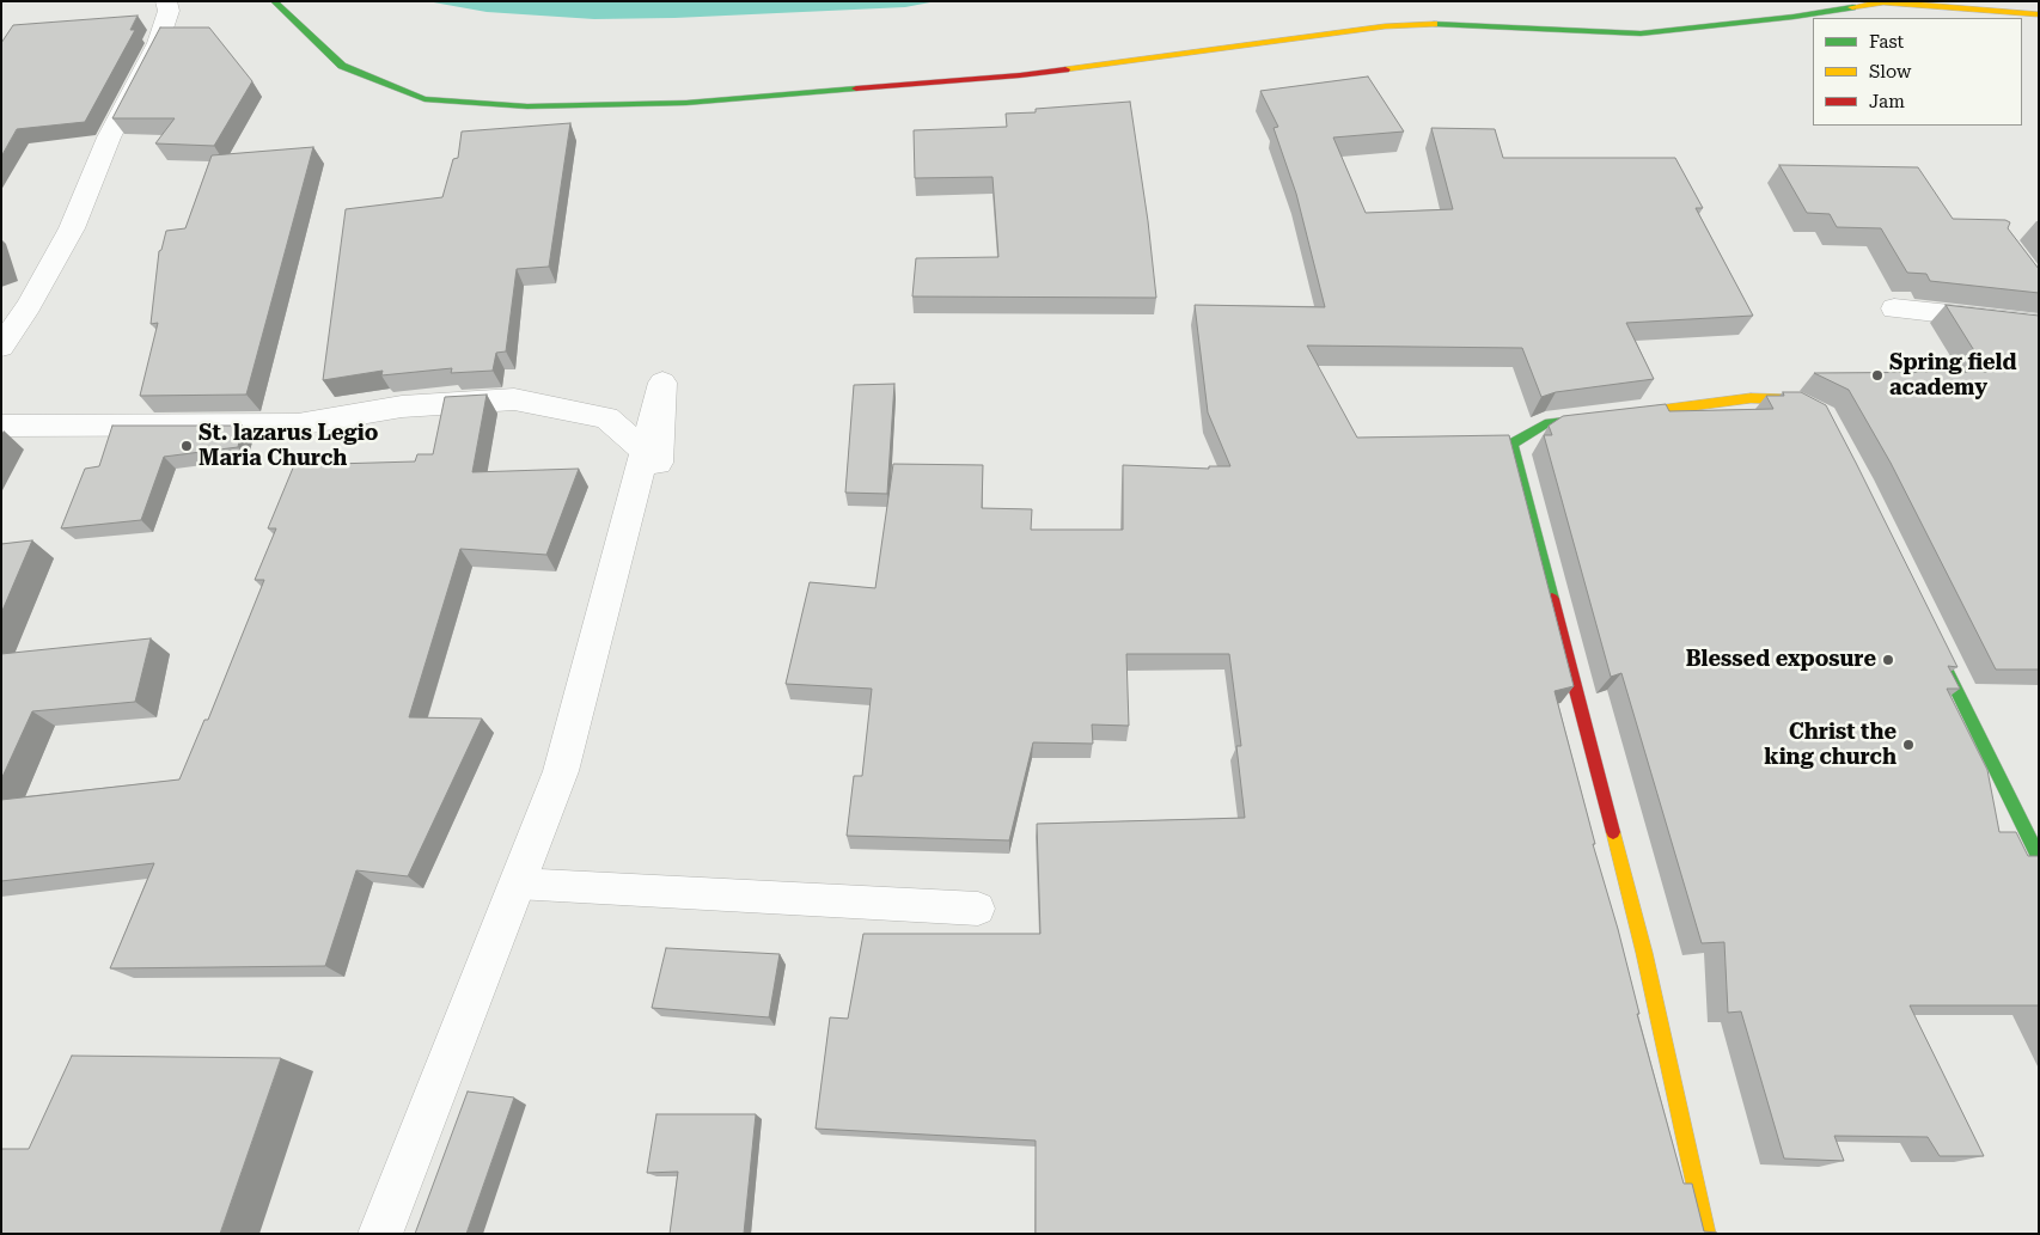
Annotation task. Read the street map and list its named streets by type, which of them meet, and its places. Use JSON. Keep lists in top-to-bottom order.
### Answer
{
  "places": [
    "Spring field academy",
    "St. lazarus Legio Maria Church",
    "Blessed exposure",
    "Christ the king church"
  ],
  "legend": ["Fast", "Slow", "Jam"]
}
